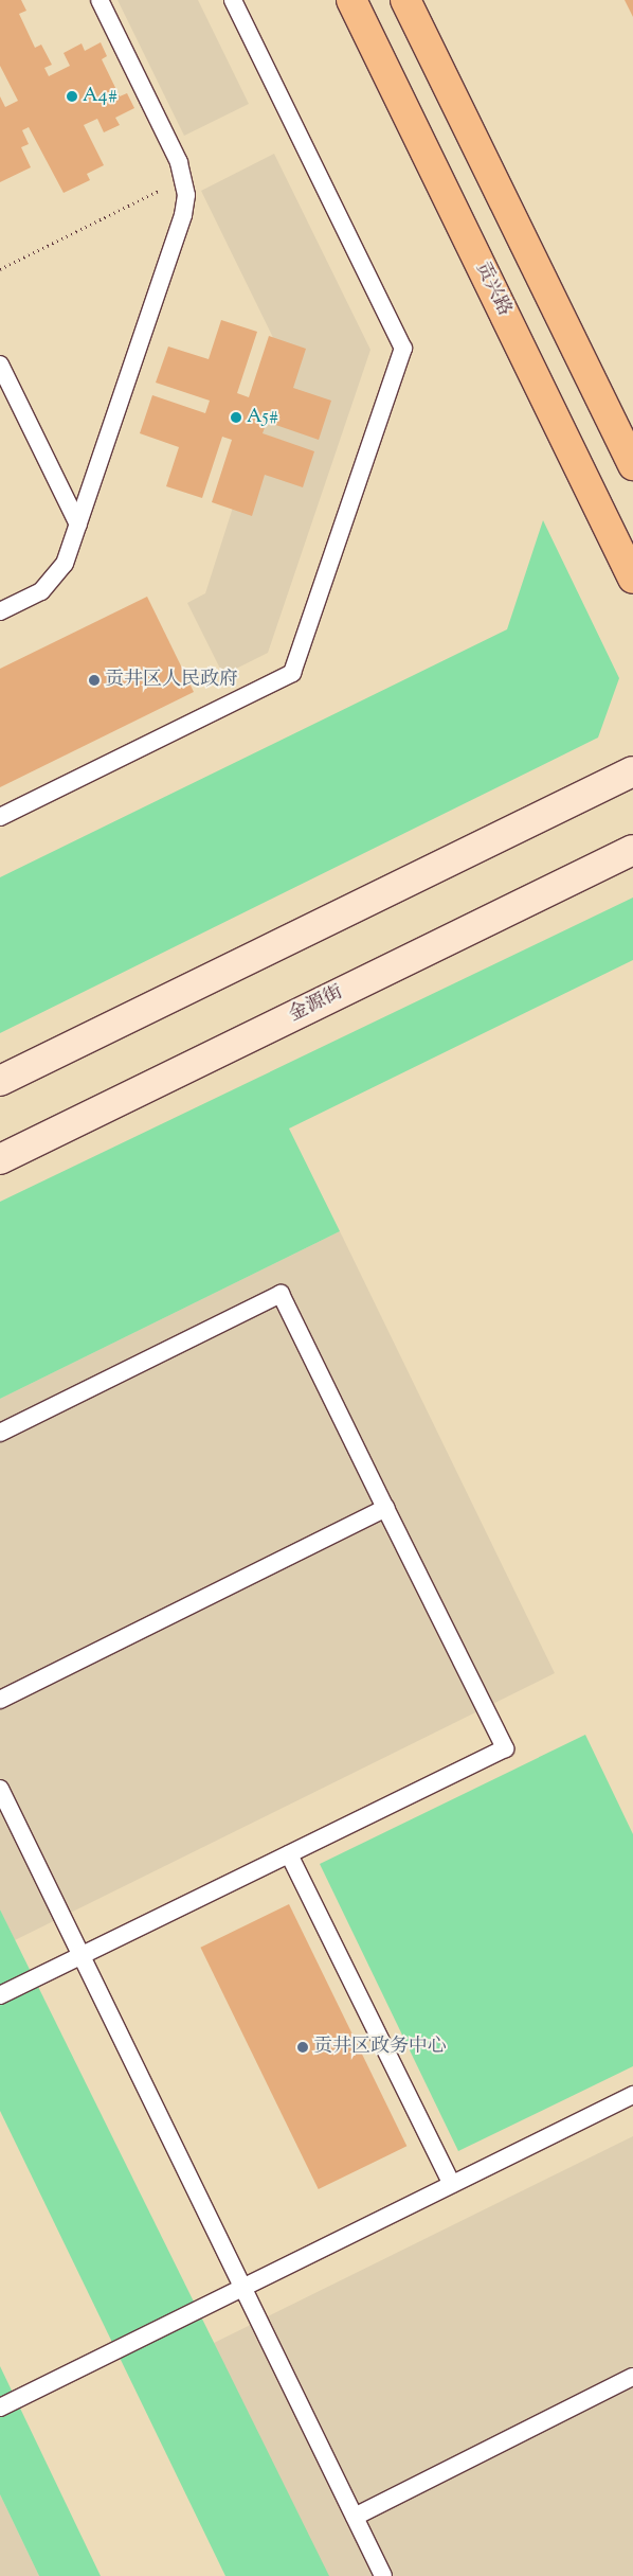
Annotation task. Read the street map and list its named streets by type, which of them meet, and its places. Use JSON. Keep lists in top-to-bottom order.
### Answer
{
  "streets": {
    "main road": ["贡兴路", "金源街"]
  },
  "places": [
    "A4#",
    "A5#",
    "贡井区人民政府",
    "贡井区政务中心"
  ]
}
